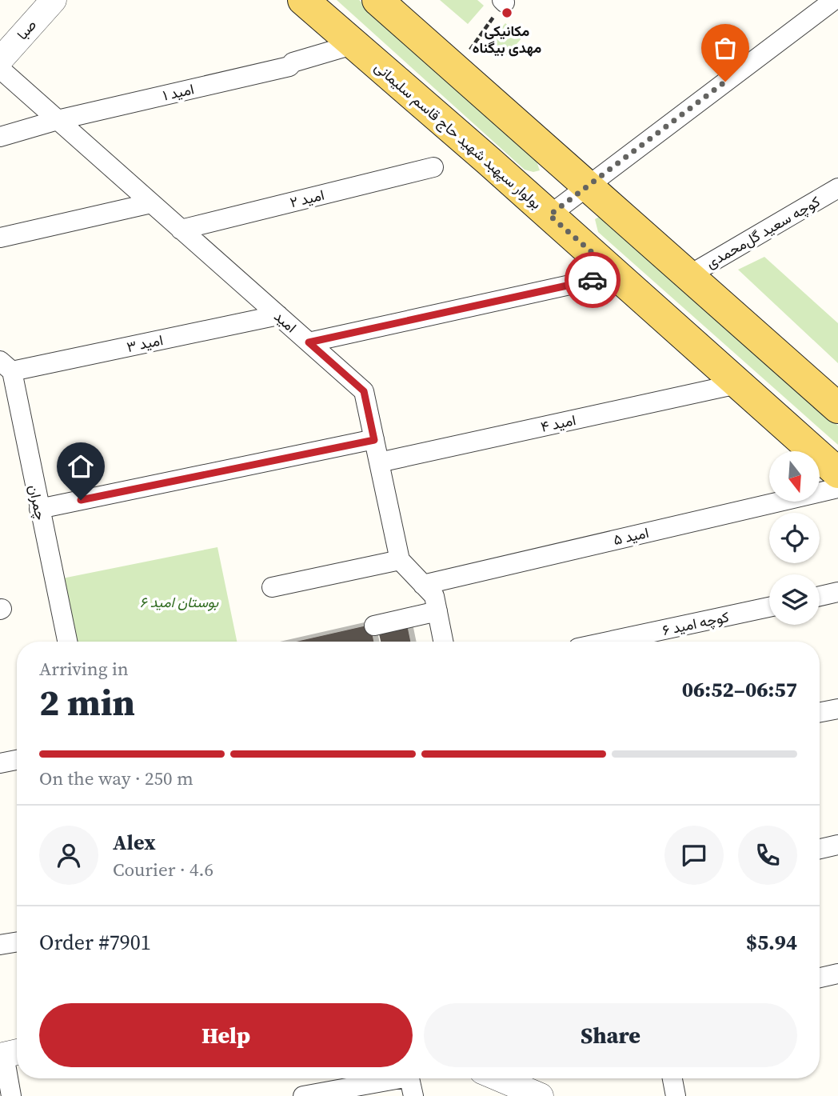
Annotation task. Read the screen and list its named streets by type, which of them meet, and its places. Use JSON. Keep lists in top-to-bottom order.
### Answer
{
  "streets": {
    "main road": ["بولوار سپهبد شهید حاج قاسم سلیمانی"],
    "street": [
      "صبا",
      "امید ۱",
      "امید ۲",
      "کوچه سعید گل‌محمدی",
      "امید",
      "امید ۳",
      "امید ۴",
      "چمران",
      "امید ۵",
      "کوچه امید ۶"
    ]
  },
  "crossings": [
    ["امید ۱", "بولوار سپهبد شهید حاج قاسم سلیمانی"],
    ["امید ۱", "امید"],
    ["بولوار سپهبد شهید حاج قاسم سلیمانی", "امید ۴"],
    ["امید ۲", "امید"],
    ["امید", "امید ۳"],
    ["امید", "امید ۴"],
    ["امید ۳", "چمران"]
  ],
  "parks": ["بوستان امید ۶"],
  "places": ["مکانیکی مهدی بیگناه"],
  "north": "bottom",
  "page": {
    "heading": ["2 min", "Arriving in", "06:52–06:57"],
    "panel": [
      "Alex",
      "Courier · 4.6",
      "Order #7901",
      "$5.94"
    ],
    "bar": "On the way · 250 m",
    "buttons": ["Help", "Share"]
  }
}
